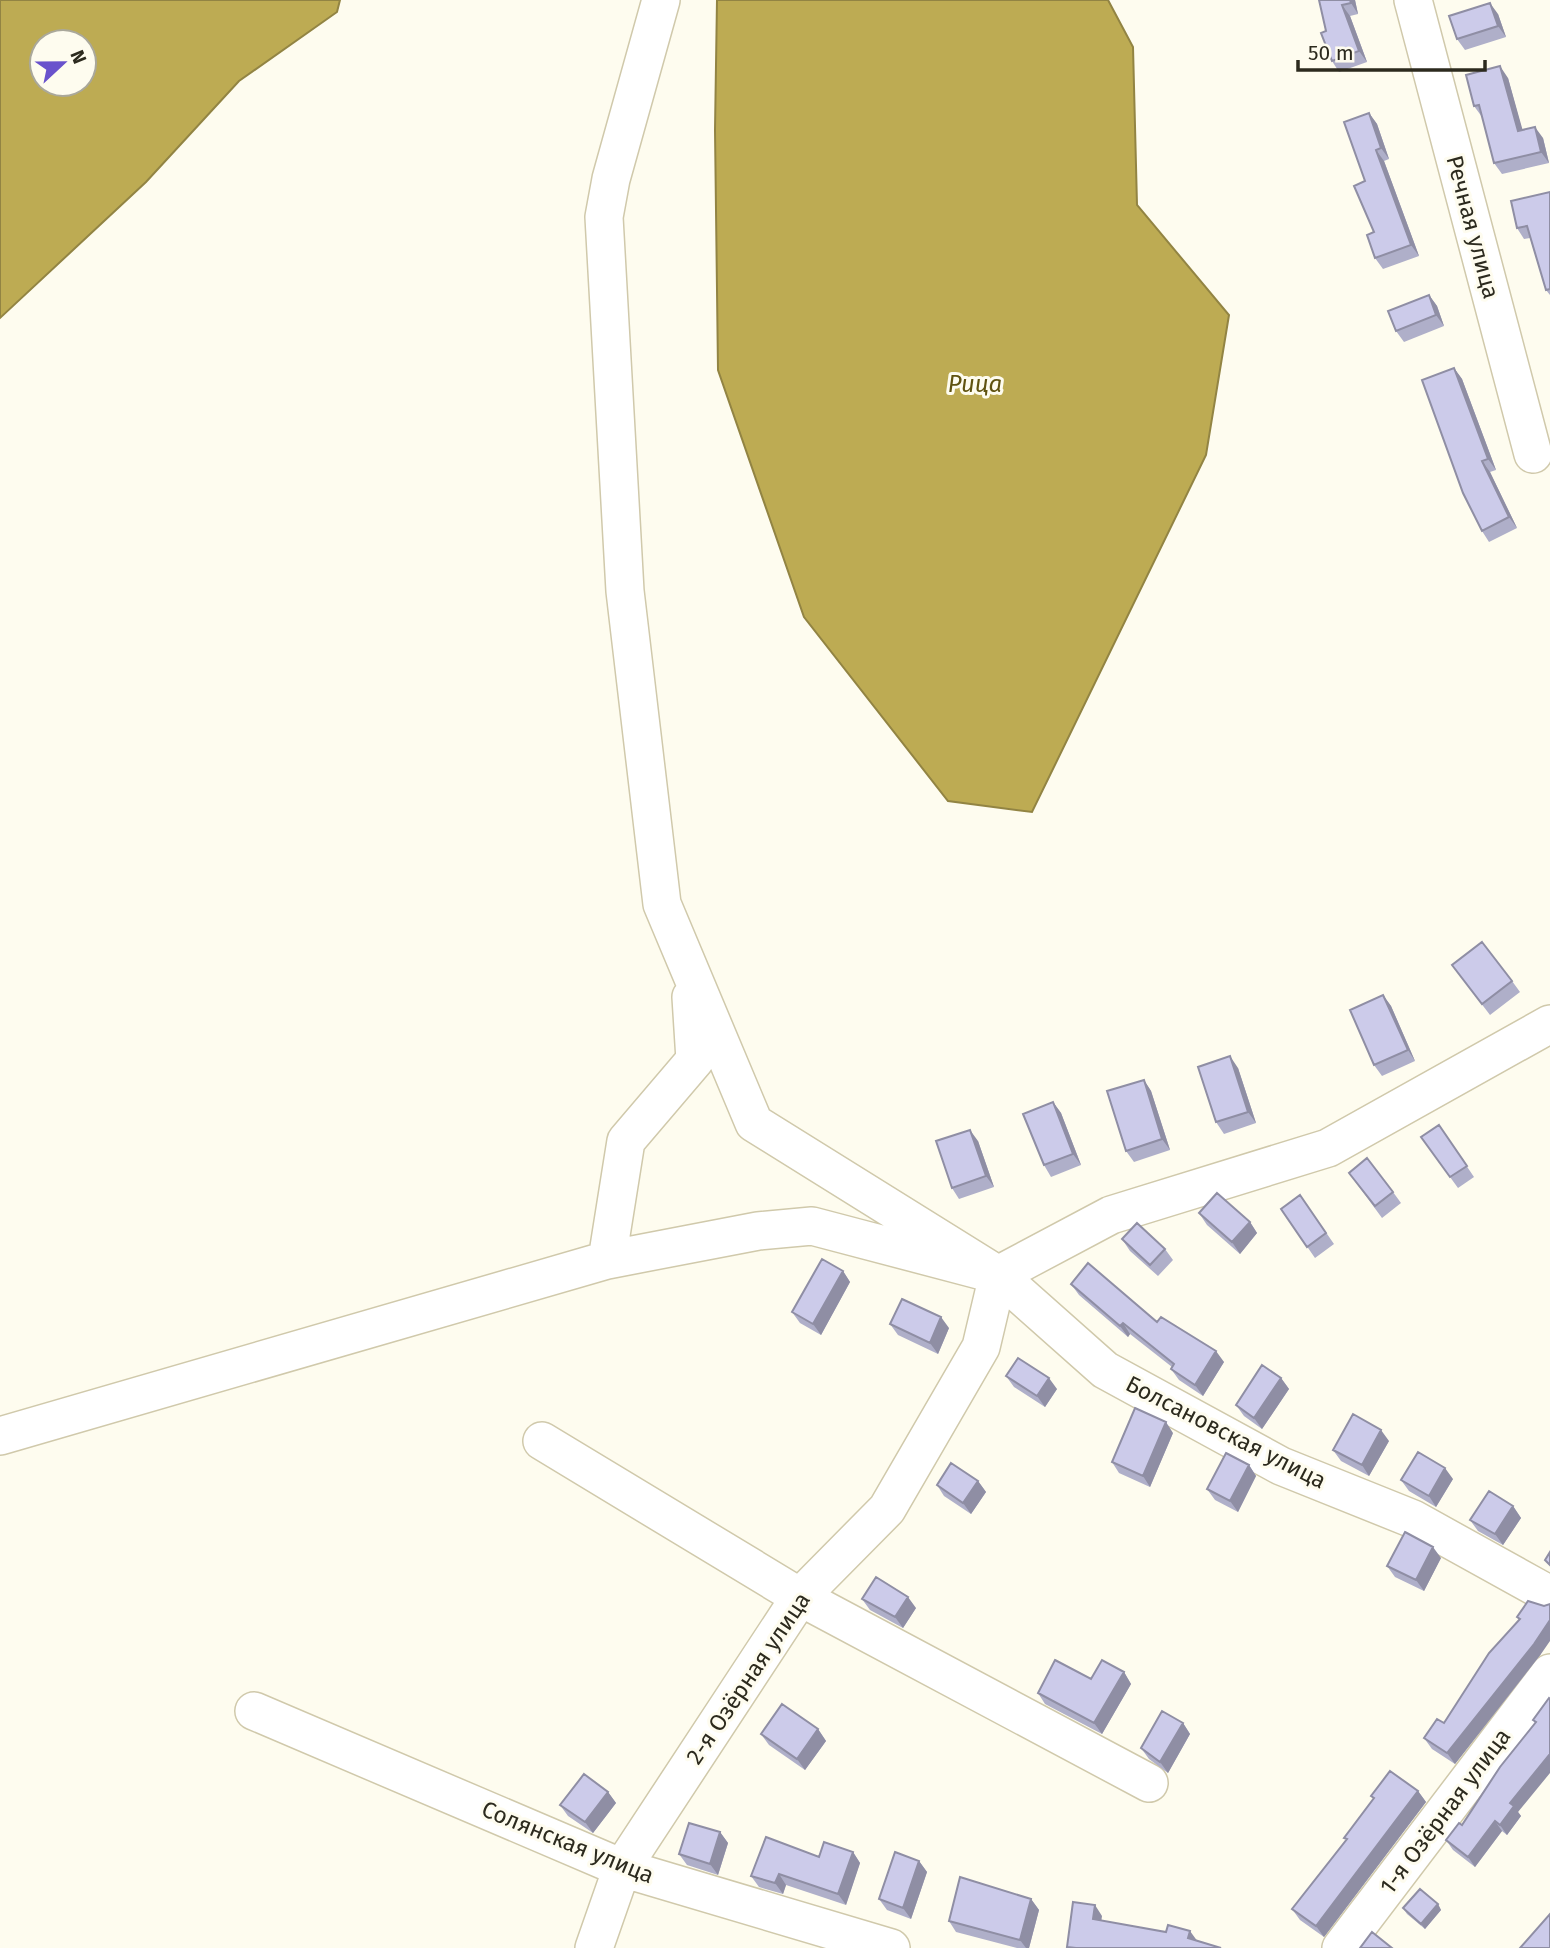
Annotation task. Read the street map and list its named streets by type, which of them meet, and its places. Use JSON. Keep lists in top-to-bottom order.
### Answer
{
  "streets": {
    "street": [
      "Речная улица",
      "Болсановская улица",
      "2-я Озёрная улица",
      "1-я Озёрная улица",
      "Солянская улица"
    ]
  },
  "crossings": [
    ["Болсановская улица", "2-я Озёрная улица"],
    ["2-я Озёрная улица", "Солянская улица"]
  ],
  "water": ["Рица"],
  "scale_bar": "50 m",
  "north": "right"
}
